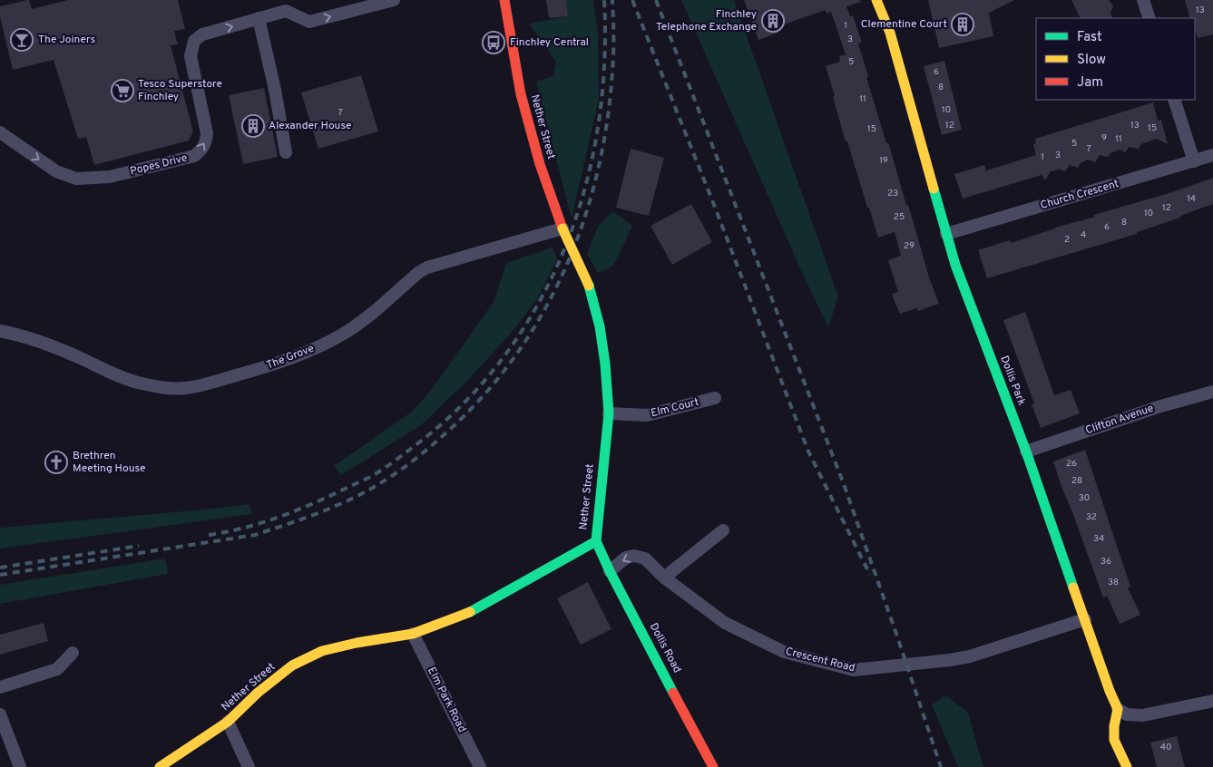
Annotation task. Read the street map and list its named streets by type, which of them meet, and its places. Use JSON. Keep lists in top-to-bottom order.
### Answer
{
  "streets": {
    "street": [
      "Nether Street",
      "Popes Drive",
      "Church Crescent",
      "The Grove",
      "Dollis Park",
      "Elm Court",
      "Clifton Avenue",
      "Dollis Road",
      "Crescent Road",
      "Elm Park Road"
    ]
  },
  "crossings": [
    ["Nether Street", "The Grove"],
    ["Nether Street", "Elm Court"],
    ["Nether Street", "Dollis Road"],
    ["Nether Street", "Elm Park Road"],
    ["Church Crescent", "Dollis Park"],
    ["Dollis Park", "Clifton Avenue"],
    ["Dollis Park", "Crescent Road"],
    ["Dollis Road", "Crescent Road"]
  ],
  "places": {
    "building": ["Finchley Telephone Exchange", "Clementine Court", "Alexander House"],
    "bar": ["The Joiners"],
    "bus stop": ["Finchley Central"],
    "supermarket": ["Tesco Superstore Finchley"],
    "church": ["Brethren Meeting House"]
  },
  "house_numbers": [
    "13",
    "1",
    "3",
    "5",
    "6",
    "8",
    "11",
    "10",
    "7",
    "12",
    "13",
    "15",
    "15",
    "9",
    "11",
    "5",
    "7",
    "3",
    "1",
    "19",
    "23",
    "14",
    "12",
    "10",
    "25",
    "8",
    "6",
    "4",
    "2",
    "29",
    "26",
    "28",
    "30",
    "32",
    "34",
    "36",
    "38",
    "40"
  ],
  "legend": ["Fast", "Slow", "Jam"]
}
